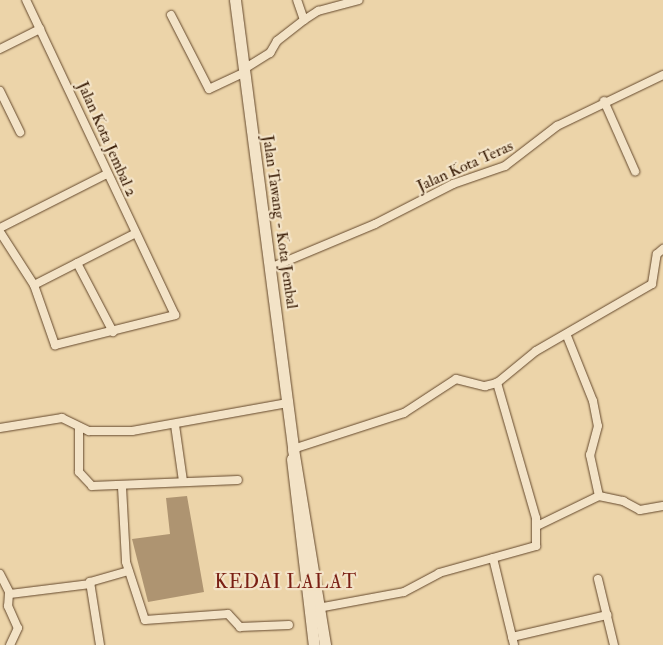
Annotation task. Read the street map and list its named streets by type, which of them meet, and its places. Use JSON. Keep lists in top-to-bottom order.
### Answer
{
  "streets": {
    "main road": ["Jalan Tawang - Kota Jembal"],
    "street": ["Jalan Kota Jembal 2", "Jalan Kota Teras"]
  },
  "crossings": [
    ["Jalan Kota Teras", "Jalan Tawang - Kota Jembal"]
  ],
  "districts": ["KEDAI LALAT"]
}
